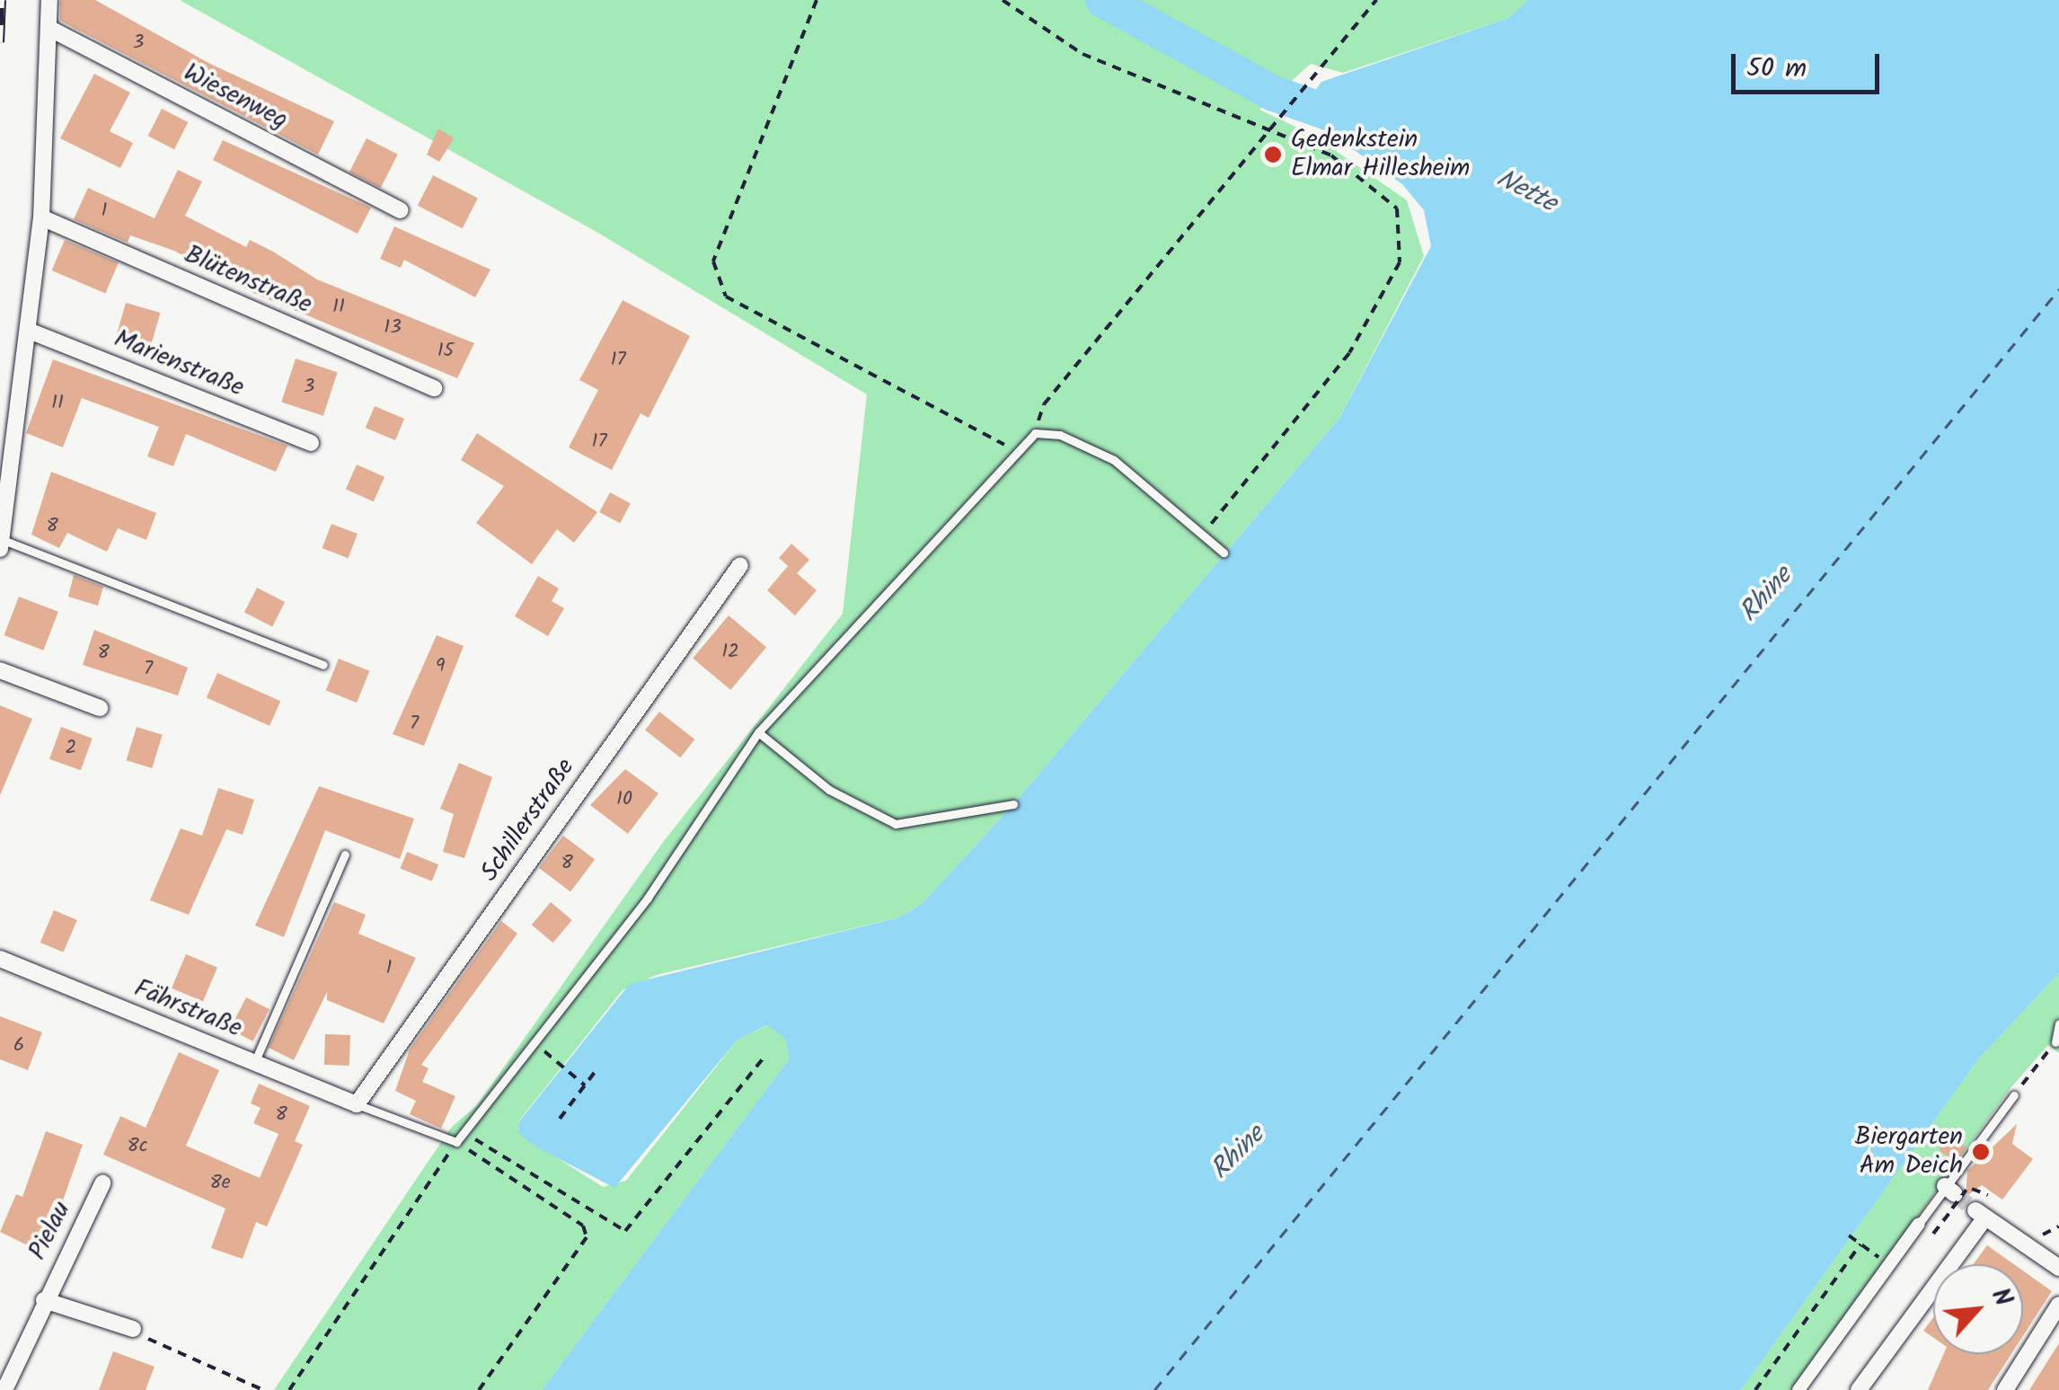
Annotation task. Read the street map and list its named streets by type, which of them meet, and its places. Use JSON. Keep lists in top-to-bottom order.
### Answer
{
  "streets": {
    "street": [
      "Wiesenweg",
      "Blütenstraße",
      "Marienstraße",
      "Schillerstraße",
      "Fährstraße",
      "Pielau"
    ]
  },
  "crossings": [
    ["Schillerstraße", "Fährstraße"]
  ],
  "water": ["Nette", "Rhine"],
  "places": ["Gedenkstein Elmar Hillesheim", "Biergarten Am Deich"],
  "house_numbers": [
    "3",
    "1",
    "11",
    "13",
    "15",
    "17",
    "3",
    "11",
    "17",
    "8",
    "12",
    "8",
    "9",
    "7",
    "7",
    "2",
    "10",
    "8",
    "1",
    "6",
    "8",
    "8c",
    "8e"
  ],
  "scale_bar": "50 m",
  "north": "top right"
}
